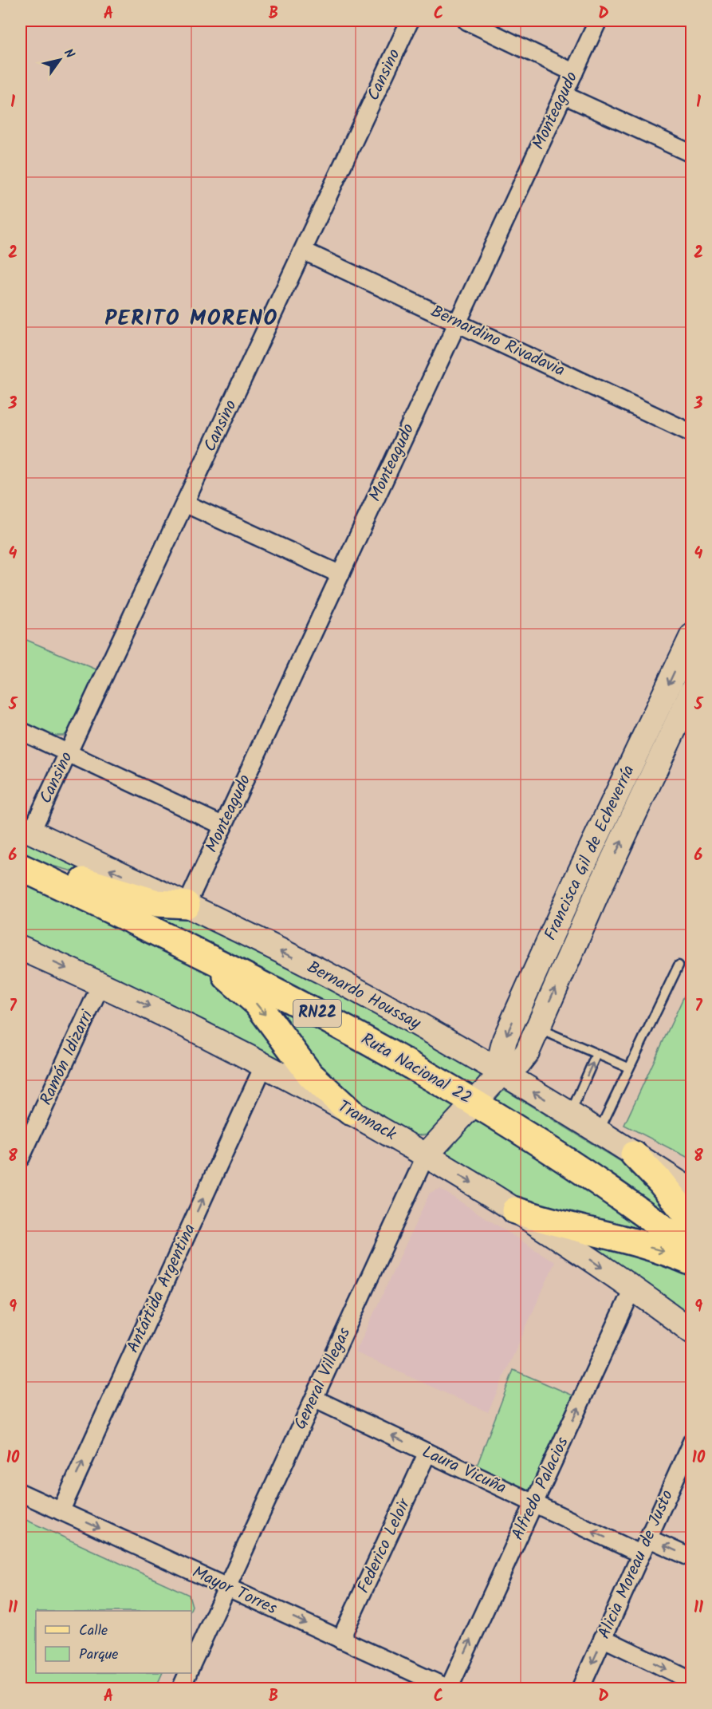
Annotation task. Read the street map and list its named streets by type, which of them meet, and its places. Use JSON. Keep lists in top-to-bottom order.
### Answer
{
  "streets": {
    "main road": ["RN22", "Ruta Nacional 22"],
    "street": [
      "Cansino",
      "Monteagudo",
      "Bernardino Rivadavia",
      "Francisca Gil de Echeverría",
      "Bernardo Houssay",
      "Ramón Idizarri",
      "Trannack",
      "Antártida Argentina",
      "General Villegas",
      "Laura Vicuña",
      "Alfredo Palacios",
      "Federico Leloir",
      "Alicia Moreau de Justo",
      "Mayor Torres"
    ]
  },
  "crossings": [
    ["Cansino", "Bernardino Rivadavia"],
    ["Cansino", "Bernardo Houssay"],
    ["Monteagudo", "Bernardino Rivadavia"],
    ["Monteagudo", "Bernardo Houssay"],
    ["Francisca Gil de Echeverría", "Bernardo Houssay"],
    ["Francisca Gil de Echeverría", "Ruta Nacional 22"],
    ["Francisca Gil de Echeverría", "General Villegas"],
    ["Ramón Idizarri", "Trannack"],
    ["Ruta Nacional 22", "General Villegas"],
    ["Trannack", "Antártida Argentina"],
    ["Trannack", "General Villegas"],
    ["Trannack", "Alfredo Palacios"],
    ["Antártida Argentina", "Mayor Torres"],
    ["General Villegas", "Laura Vicuña"],
    ["General Villegas", "Mayor Torres"],
    ["Laura Vicuña", "Alfredo Palacios"],
    ["Laura Vicuña", "Federico Leloir"],
    ["Laura Vicuña", "Alicia Moreau de Justo"],
    ["Alfredo Palacios", "Mayor Torres"],
    ["Federico Leloir", "Mayor Torres"]
  ],
  "one_way": [
    "Trannack",
    "Antártida Argentina",
    "Laura Vicuña",
    "Alfredo Palacios",
    "Mayor Torres"
  ],
  "districts": ["PERITO MORENO"],
  "legend": ["Calle", "Parque"],
  "north": "top right",
  "grid": {
    "columns": [
      "A",
      "B",
      "C",
      "D"
    ],
    "rows": [
      "1",
      "2",
      "3",
      "4",
      "5",
      "6",
      "7",
      "8",
      "9",
      "10",
      "11"
    ]
  }
}
